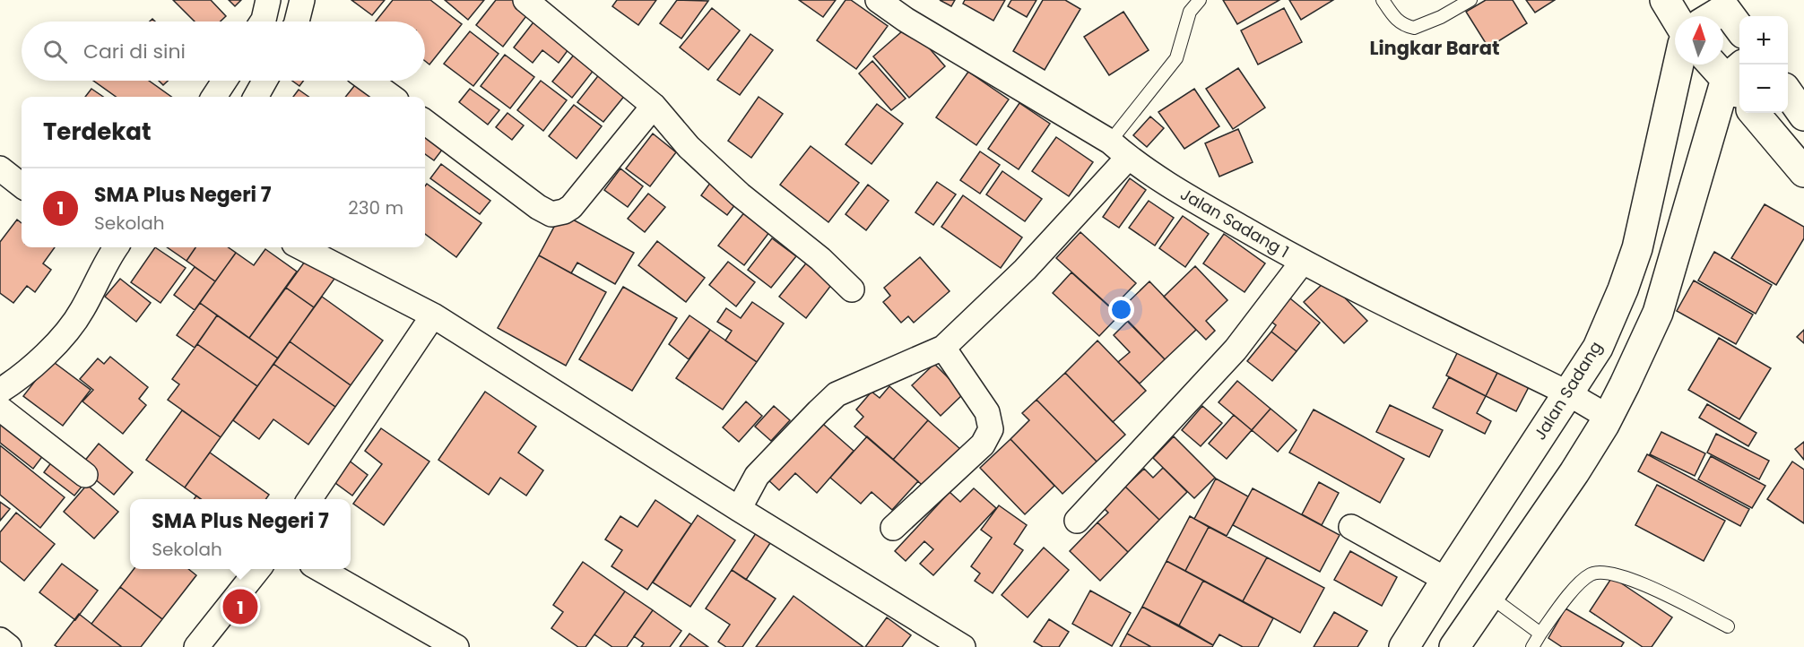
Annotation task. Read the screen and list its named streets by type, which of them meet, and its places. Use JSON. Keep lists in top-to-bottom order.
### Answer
{
  "streets": {
    "main road": ["Jalan Sadang"],
    "street": ["Jalan Sadang 1"]
  },
  "crossings": [
    ["Jalan Sadang 1", "Jalan Sadang"]
  ],
  "districts": ["Lingkar Barat"],
  "north": "top",
  "page": {
    "map_buttons": ["+", "−"],
    "search": "Cari di sini",
    "heading": "Terdekat",
    "list": [
      {
        "mark": "1",
        "name": "SMA Plus Negeri 7",
        "note": "Sekolah",
        "value": "230 m"
      }
    ],
    "popup": ["SMA Plus Negeri 7", "Sekolah"],
    "pins": "1"
  }
}
